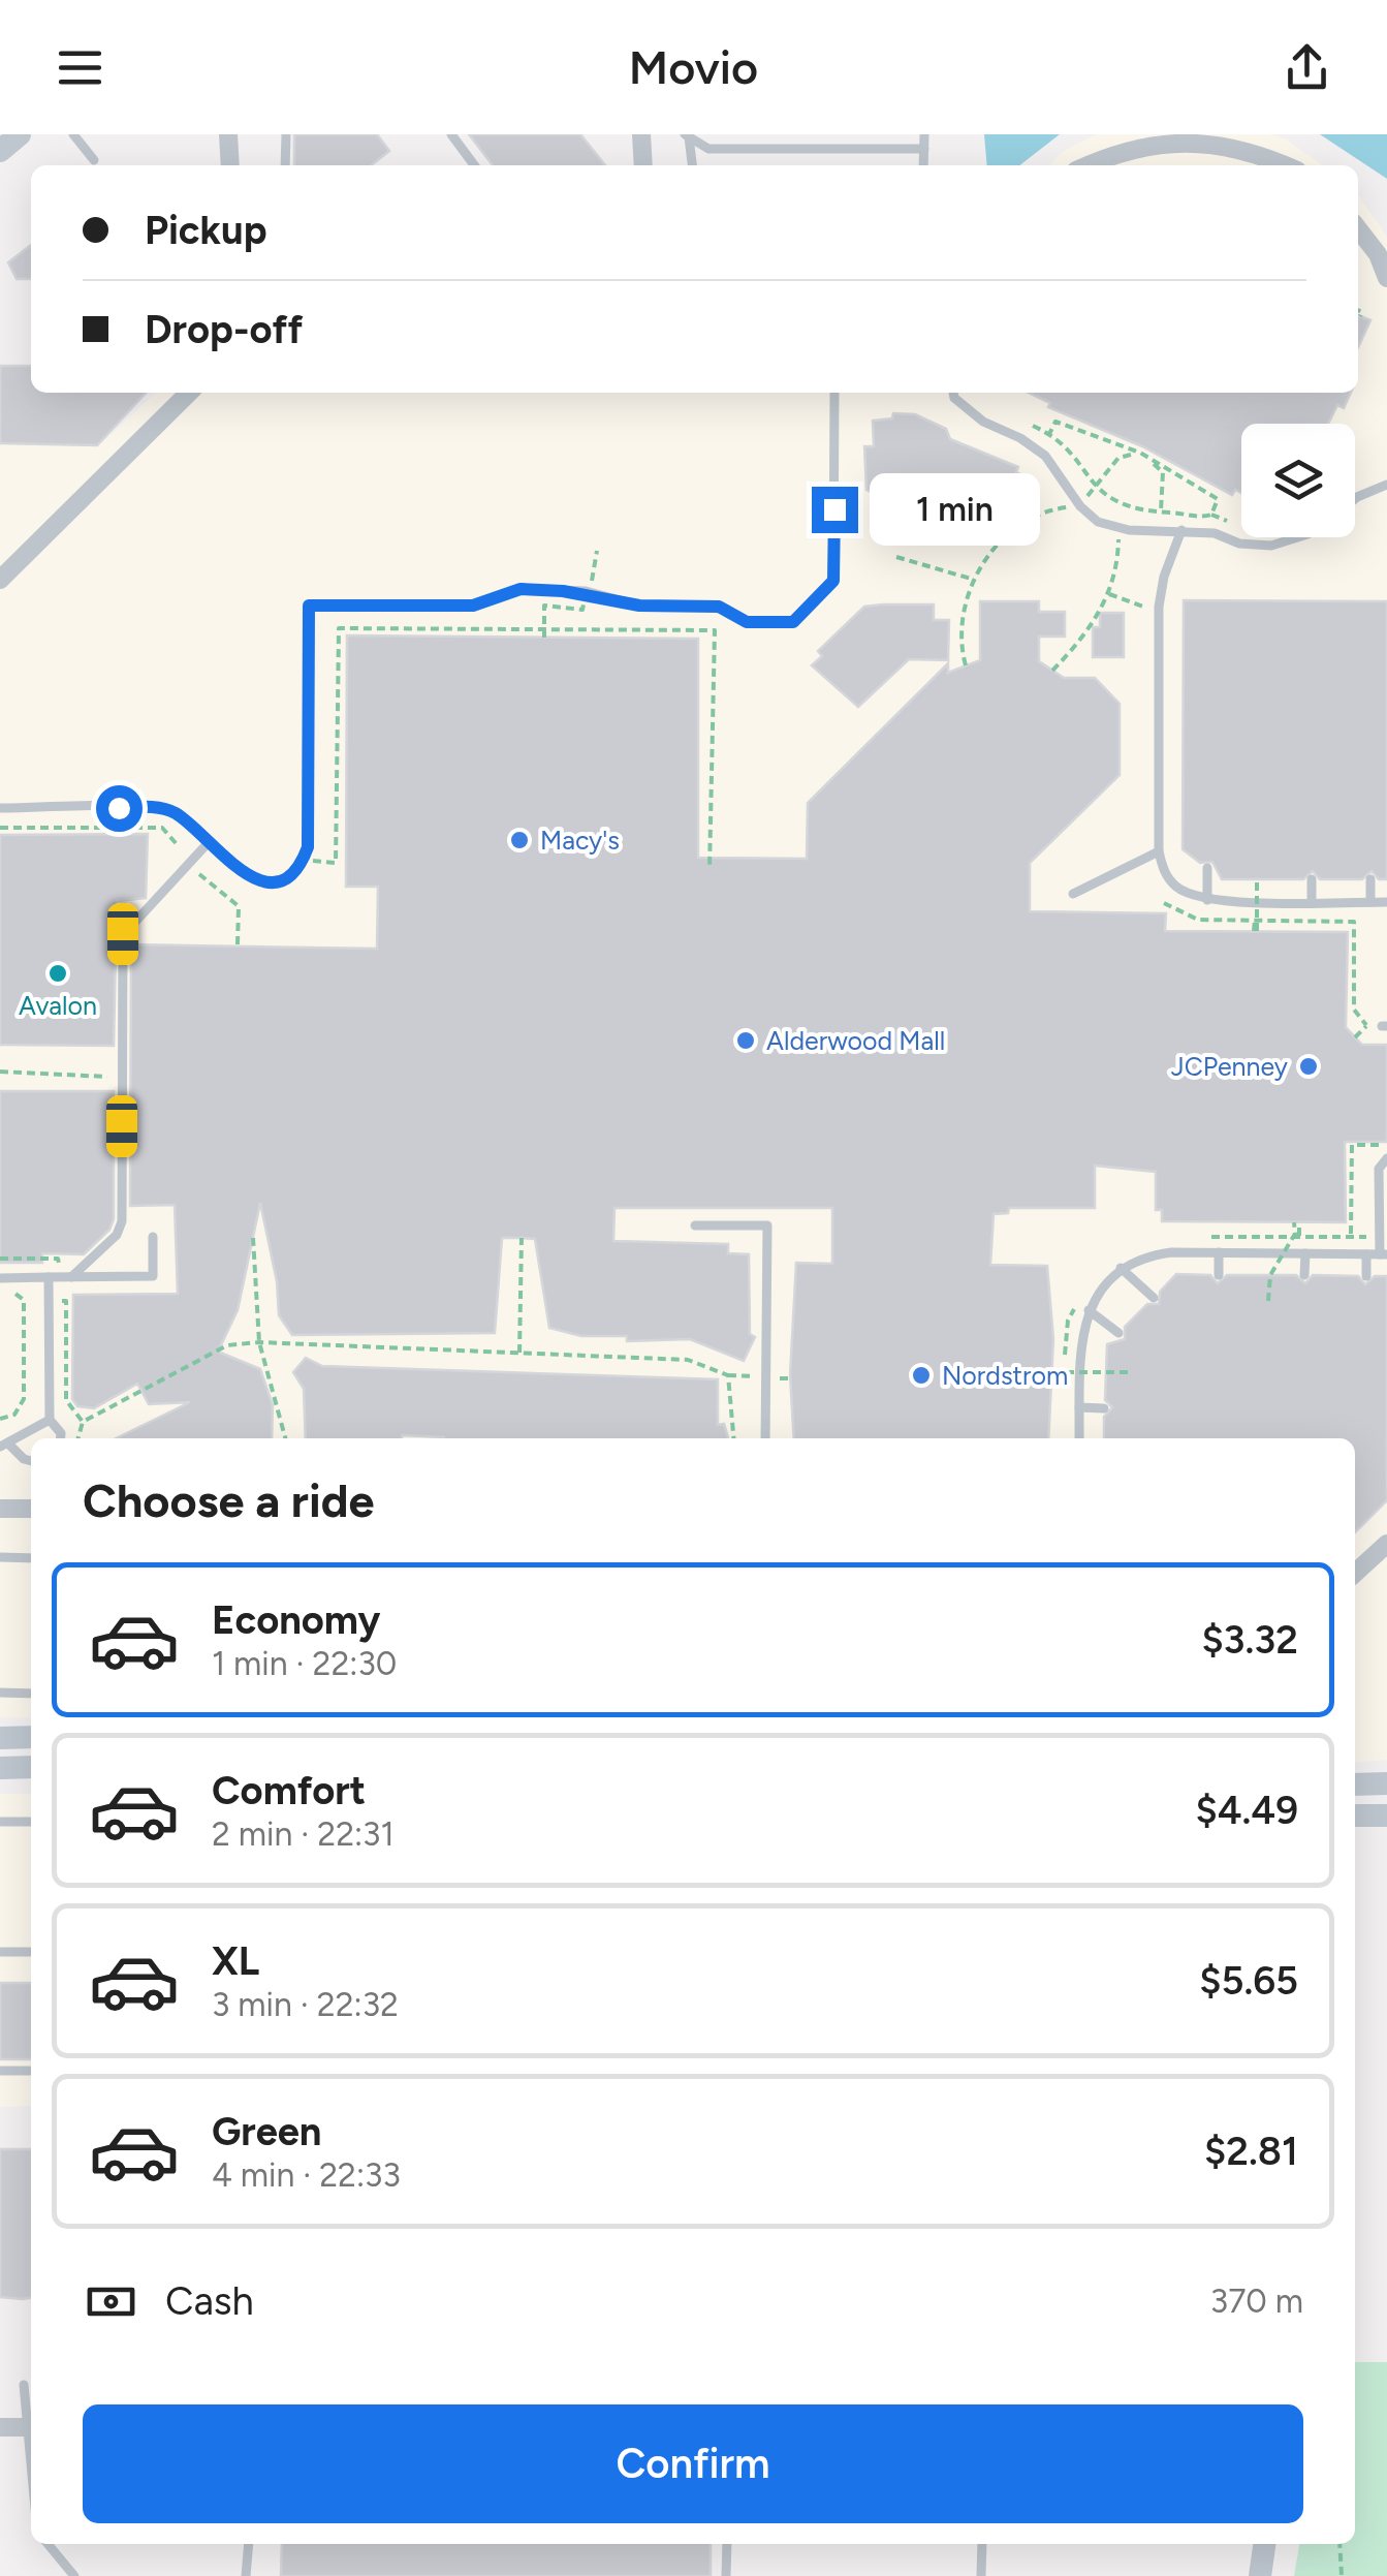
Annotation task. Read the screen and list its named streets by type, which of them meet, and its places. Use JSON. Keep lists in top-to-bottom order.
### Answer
{
  "places": [
    "Macy's",
    "Avalon",
    "Alderwood Mall",
    "JCPenney",
    "Nordstrom"
  ],
  "page": {
    "header": "Movio",
    "banner": ["Pickup", "Drop-off"],
    "bubble": "1 min",
    "heading": "Choose a ride",
    "list": [
      {
        "name": "Economy",
        "note": "1 min · 22:30",
        "value": "$3.32"
      },
      {
        "name": "Comfort",
        "note": "2 min · 22:31",
        "value": "$4.49"
      },
      {
        "name": "XL",
        "note": "3 min · 22:32",
        "value": "$5.65"
      },
      {
        "name": "Green",
        "note": "4 min · 22:33",
        "value": "$2.81"
      }
    ],
    "pay": ["Cash", "370 m"],
    "buttons": "Confirm"
  }
}
